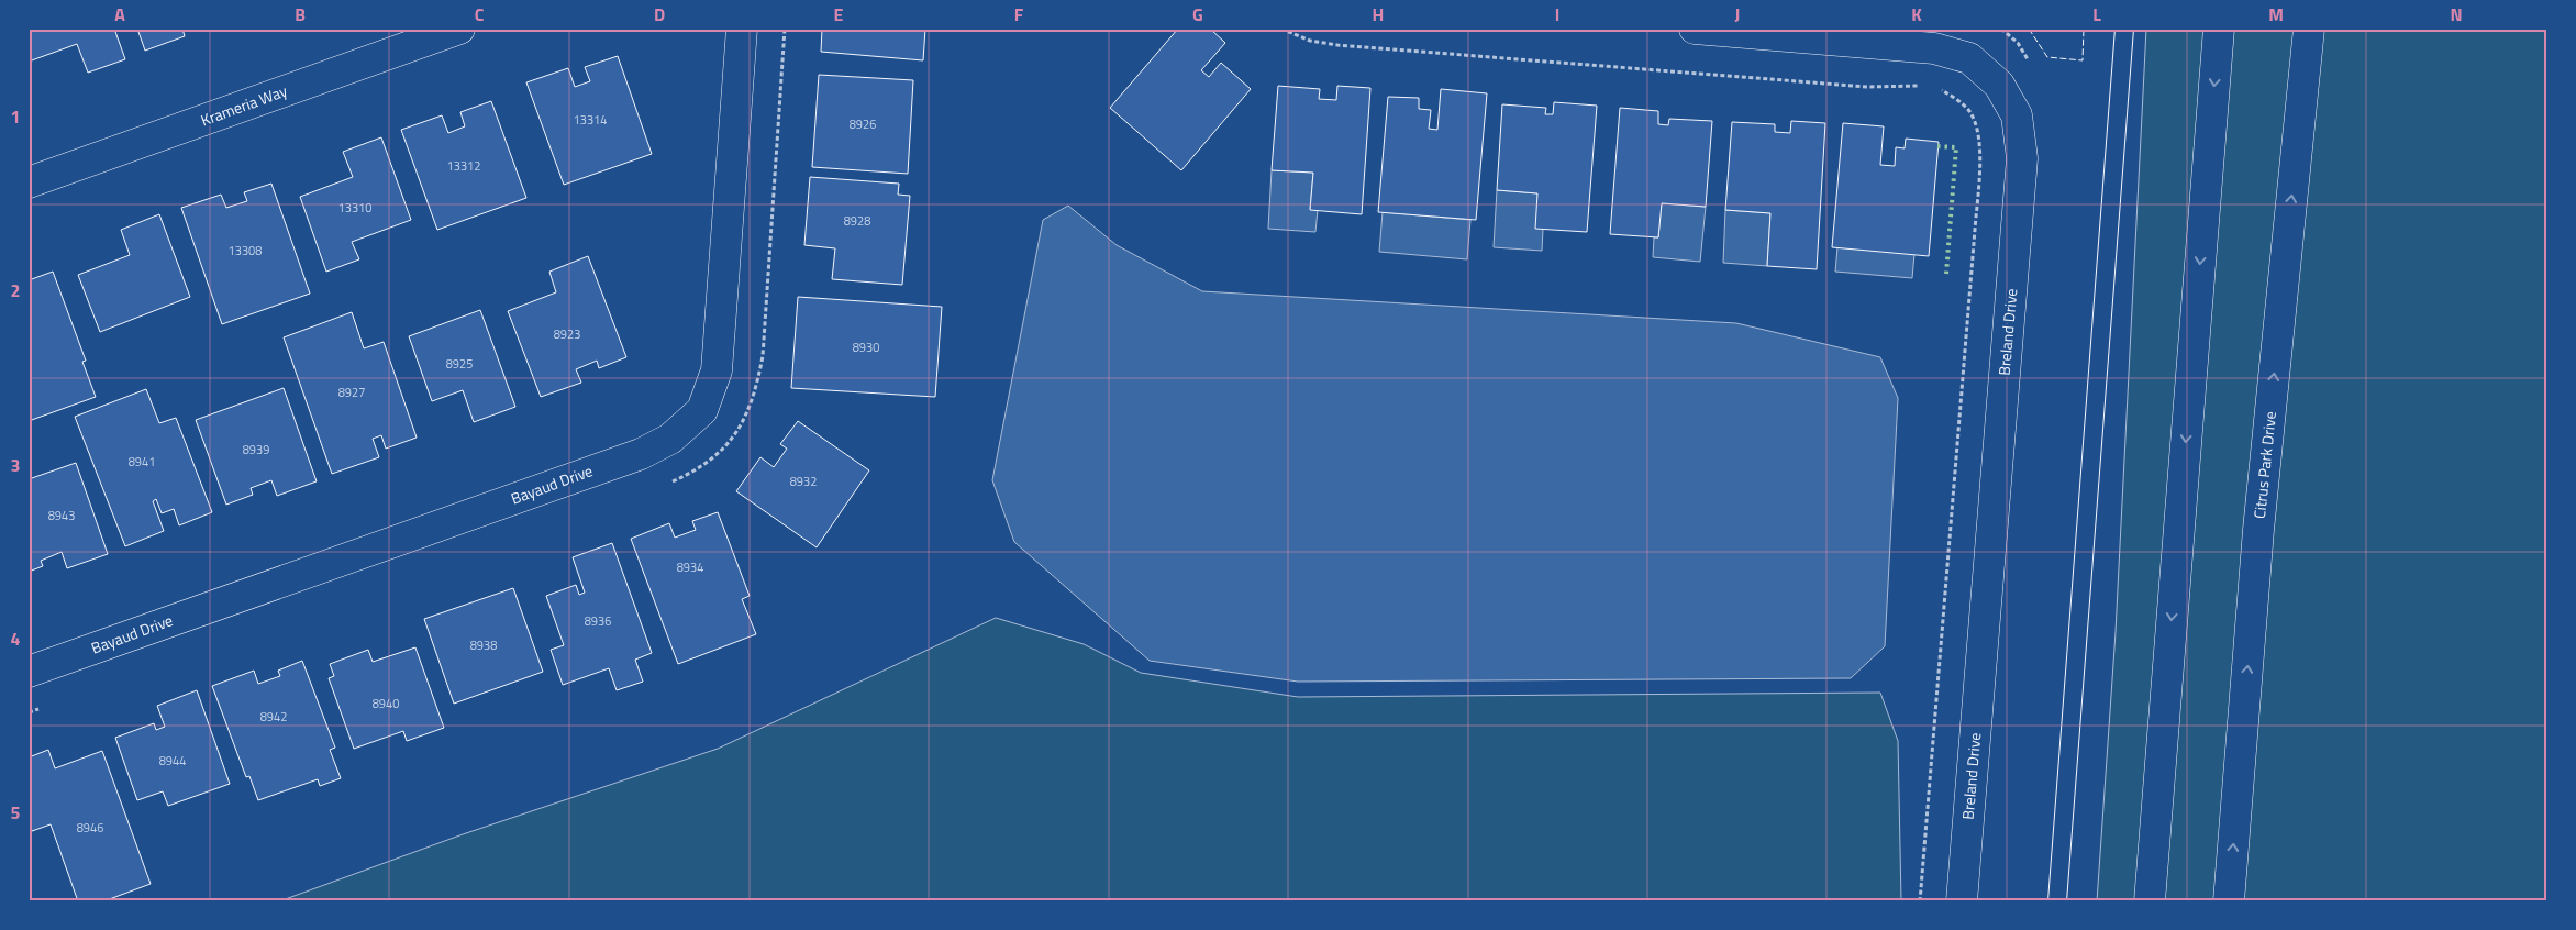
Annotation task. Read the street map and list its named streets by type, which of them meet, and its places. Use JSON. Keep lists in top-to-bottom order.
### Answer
{
  "streets": {
    "street": [
      "Krameria Way",
      "Breland Drive",
      "Citrus Park Drive",
      "Bayaud Drive"
    ]
  },
  "house_numbers": [
    "13314",
    "8926",
    "13312",
    "13310",
    "8928",
    "13308",
    "8923",
    "8930",
    "8925",
    "8927",
    "8939",
    "8941",
    "8932",
    "8943",
    "8934",
    "8936",
    "8938",
    "8940",
    "8942",
    "8944",
    "8946"
  ],
  "grid": {
    "columns": [
      "A",
      "B",
      "C",
      "D",
      "E",
      "F",
      "G",
      "H",
      "I",
      "J",
      "K",
      "L",
      "M",
      "N"
    ],
    "rows": [
      "1",
      "2",
      "3",
      "4",
      "5"
    ]
  }
}
